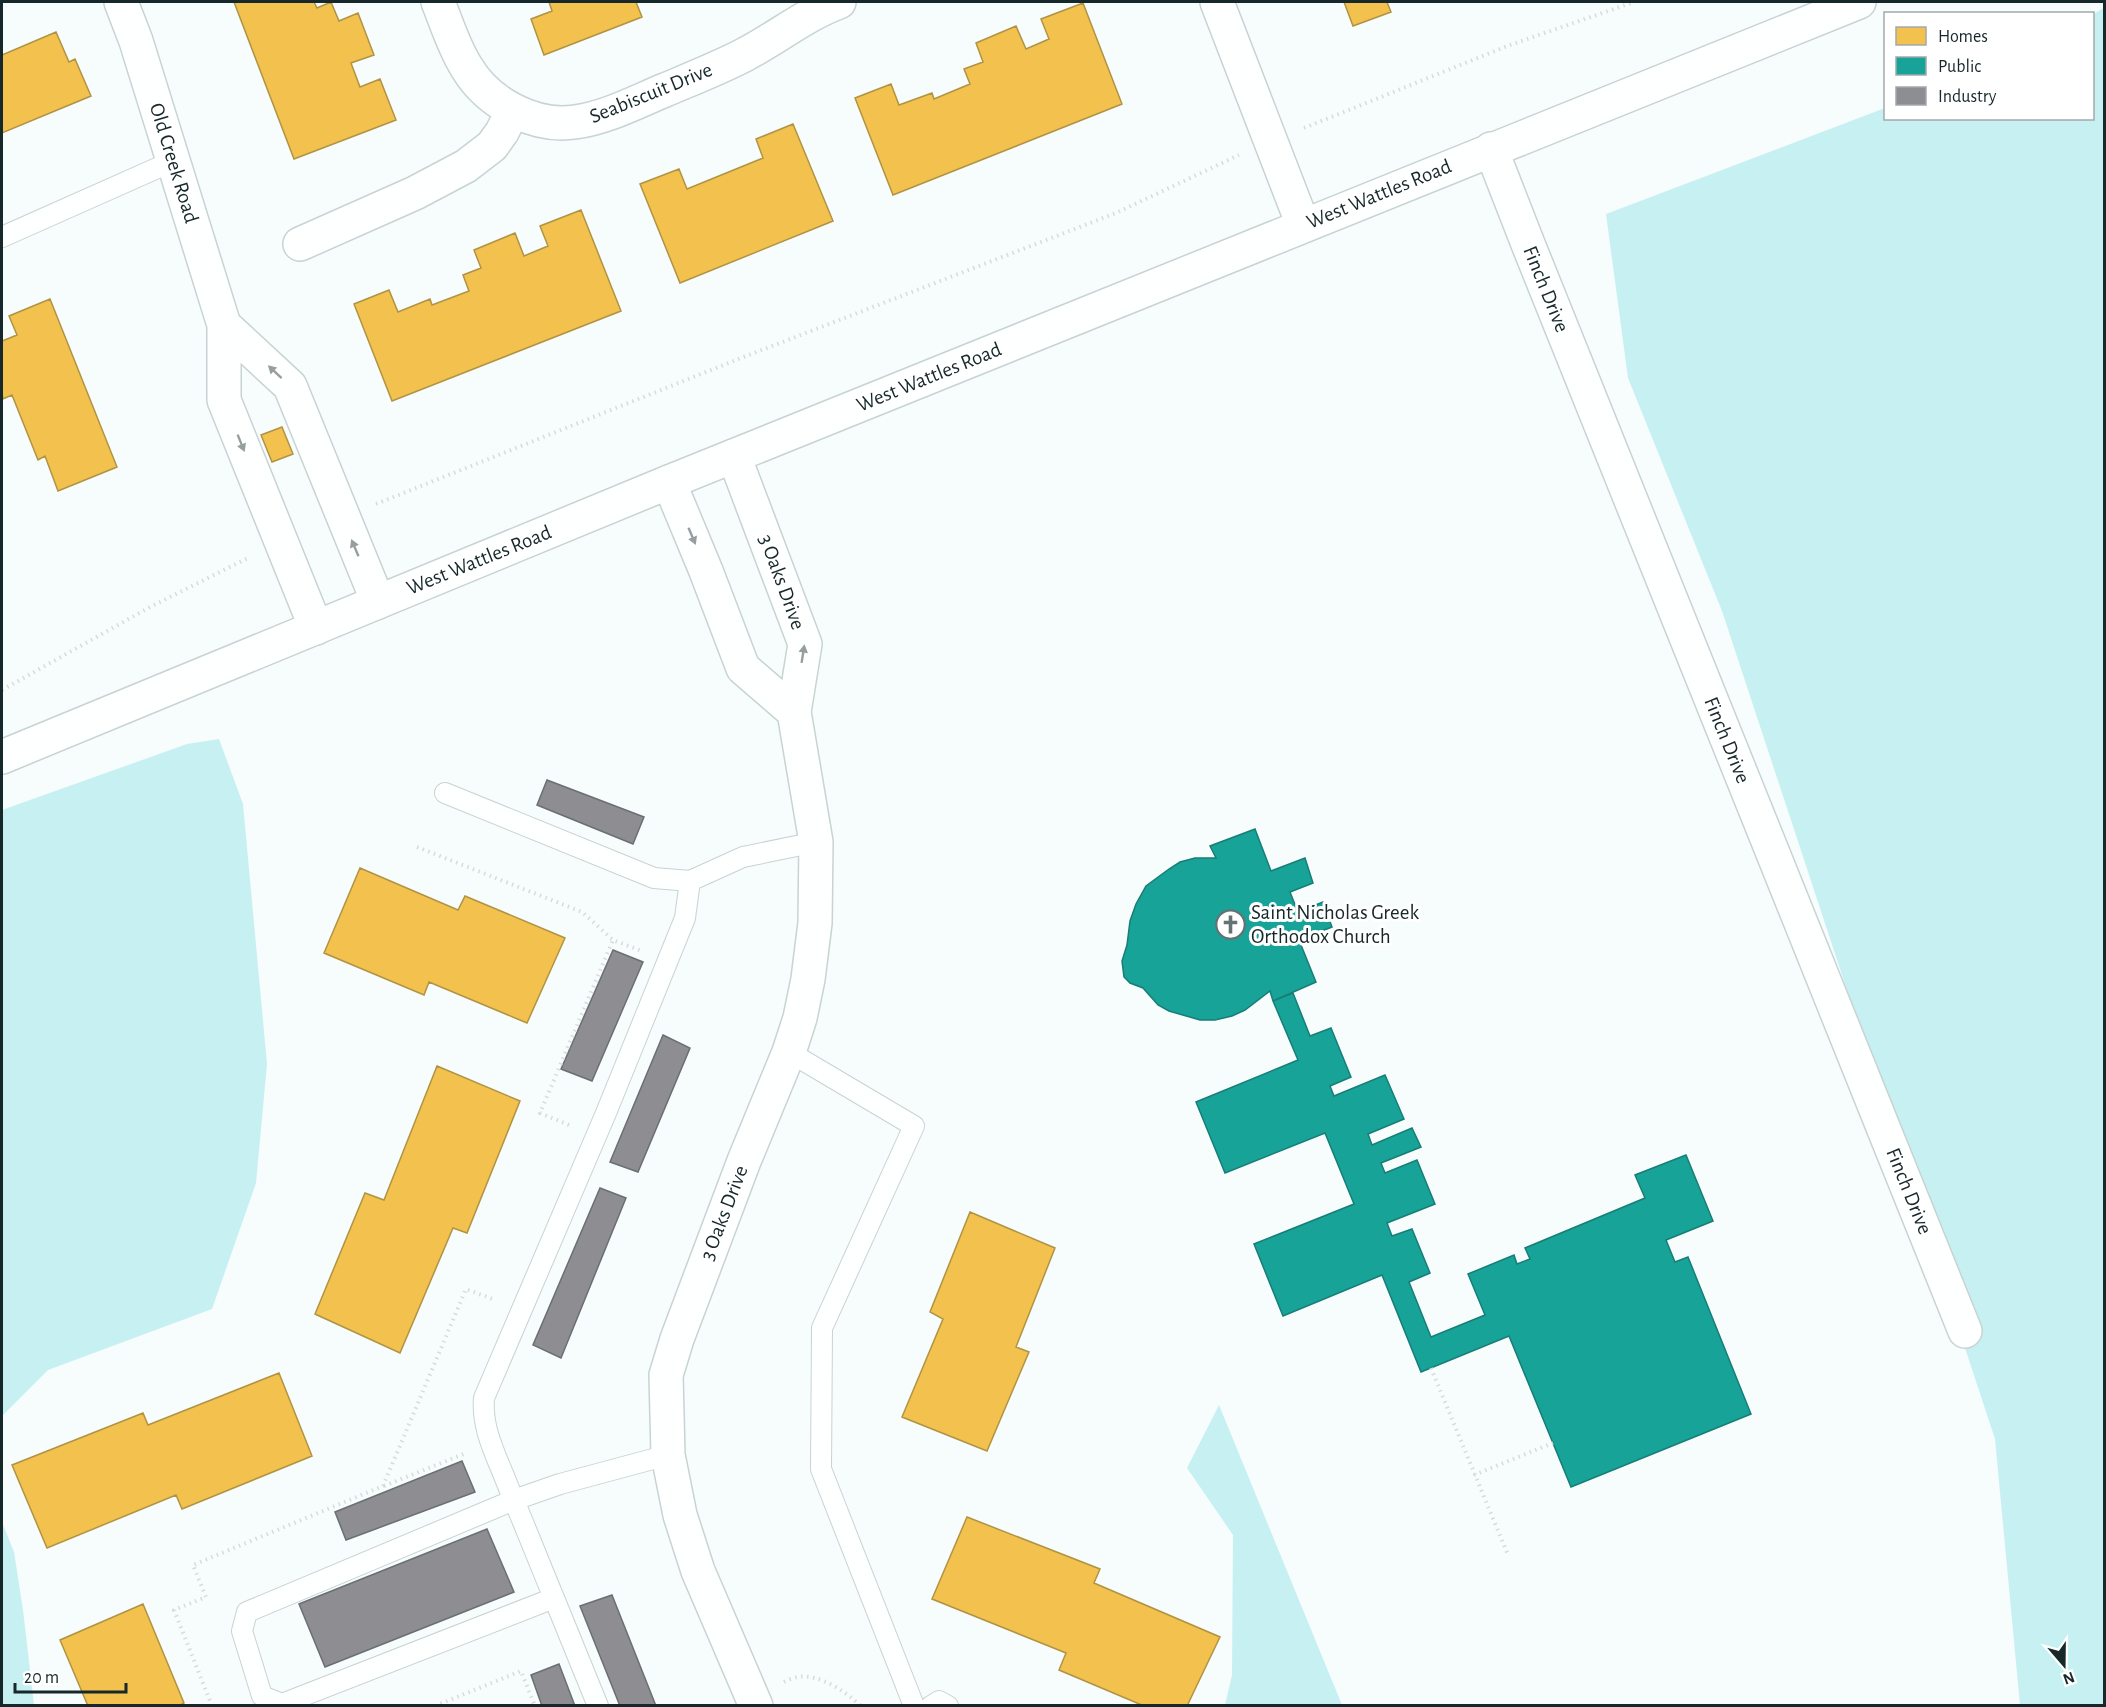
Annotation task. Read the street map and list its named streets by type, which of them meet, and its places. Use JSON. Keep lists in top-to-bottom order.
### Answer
{
  "streets": {
    "street": [
      "Seabiscuit Drive",
      "Old Creek Road",
      "West Wattles Road",
      "Finch Drive",
      "3 Oaks Drive"
    ]
  },
  "crossings": [
    ["Old Creek Road", "West Wattles Road"],
    ["West Wattles Road", "Finch Drive"],
    ["West Wattles Road", "3 Oaks Drive"]
  ],
  "places": {
    "church": ["Saint Nicholas Greek Orthodox Church"]
  },
  "legend": ["Homes", "Public", "Industry"],
  "scale_bar": "20 m",
  "north": "bottom"
}
